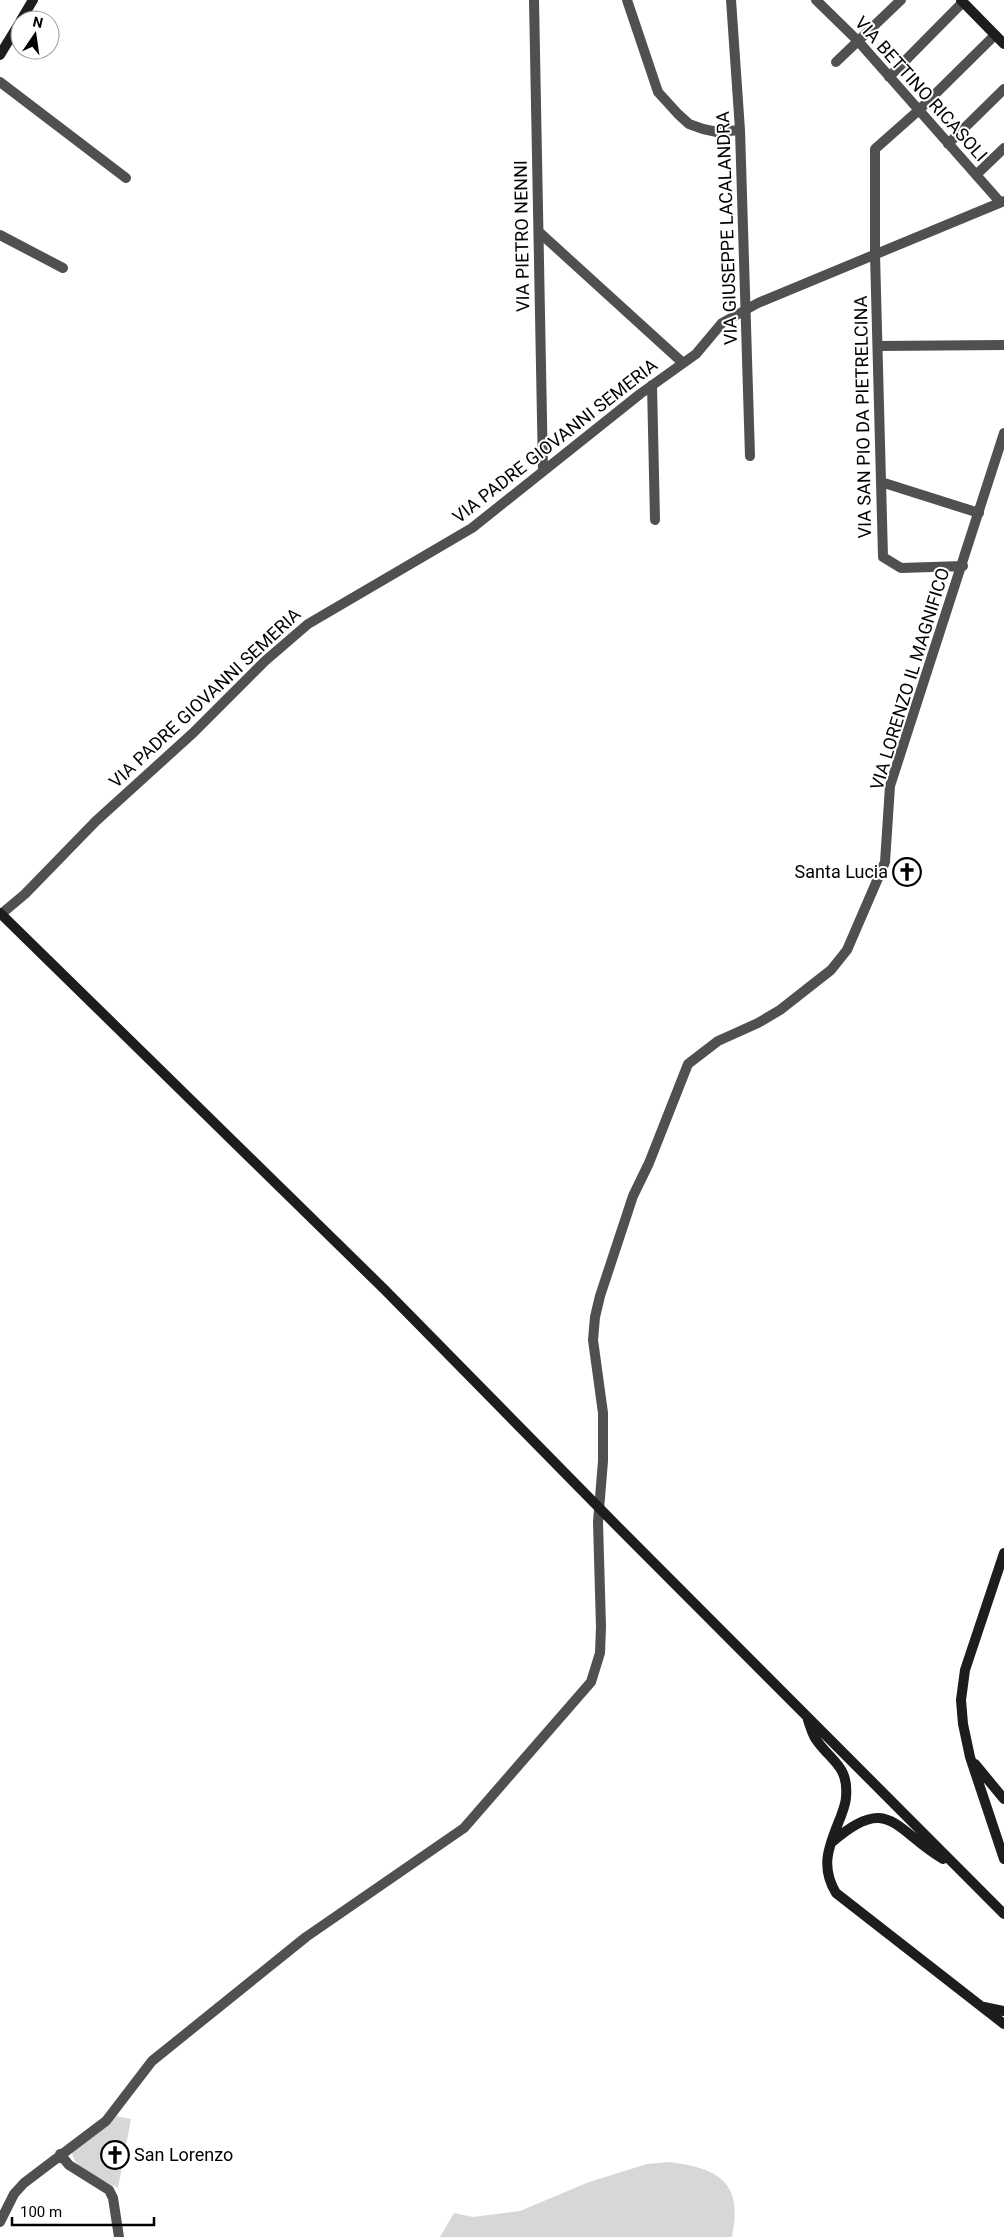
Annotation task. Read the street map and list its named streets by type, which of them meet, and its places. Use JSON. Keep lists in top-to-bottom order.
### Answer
{
  "streets": {
    "street": [
      "VIA BETTINO RICASOLI",
      "VIA GIUSEPPE LACALANDRA",
      "VIA PIETRO NENNI",
      "VIA SAN PIO DA PIETRELCINA",
      "VIA PADRE GIOVANNI SEMERIA",
      "VIA LORENZO IL MAGNIFICO"
    ]
  },
  "crossings": [
    ["VIA BETTINO RICASOLI", "VIA SAN PIO DA PIETRELCINA"],
    ["VIA BETTINO RICASOLI", "VIA PADRE GIOVANNI SEMERIA"],
    ["VIA GIUSEPPE LACALANDRA", "VIA PADRE GIOVANNI SEMERIA"],
    ["VIA PIETRO NENNI", "VIA PADRE GIOVANNI SEMERIA"],
    ["VIA SAN PIO DA PIETRELCINA", "VIA PADRE GIOVANNI SEMERIA"],
    ["VIA SAN PIO DA PIETRELCINA", "VIA LORENZO IL MAGNIFICO"]
  ],
  "places": {
    "church": ["Santa Lucia", "San Lorenzo"]
  },
  "scale_bar": "100 m",
  "north": "top"
}
